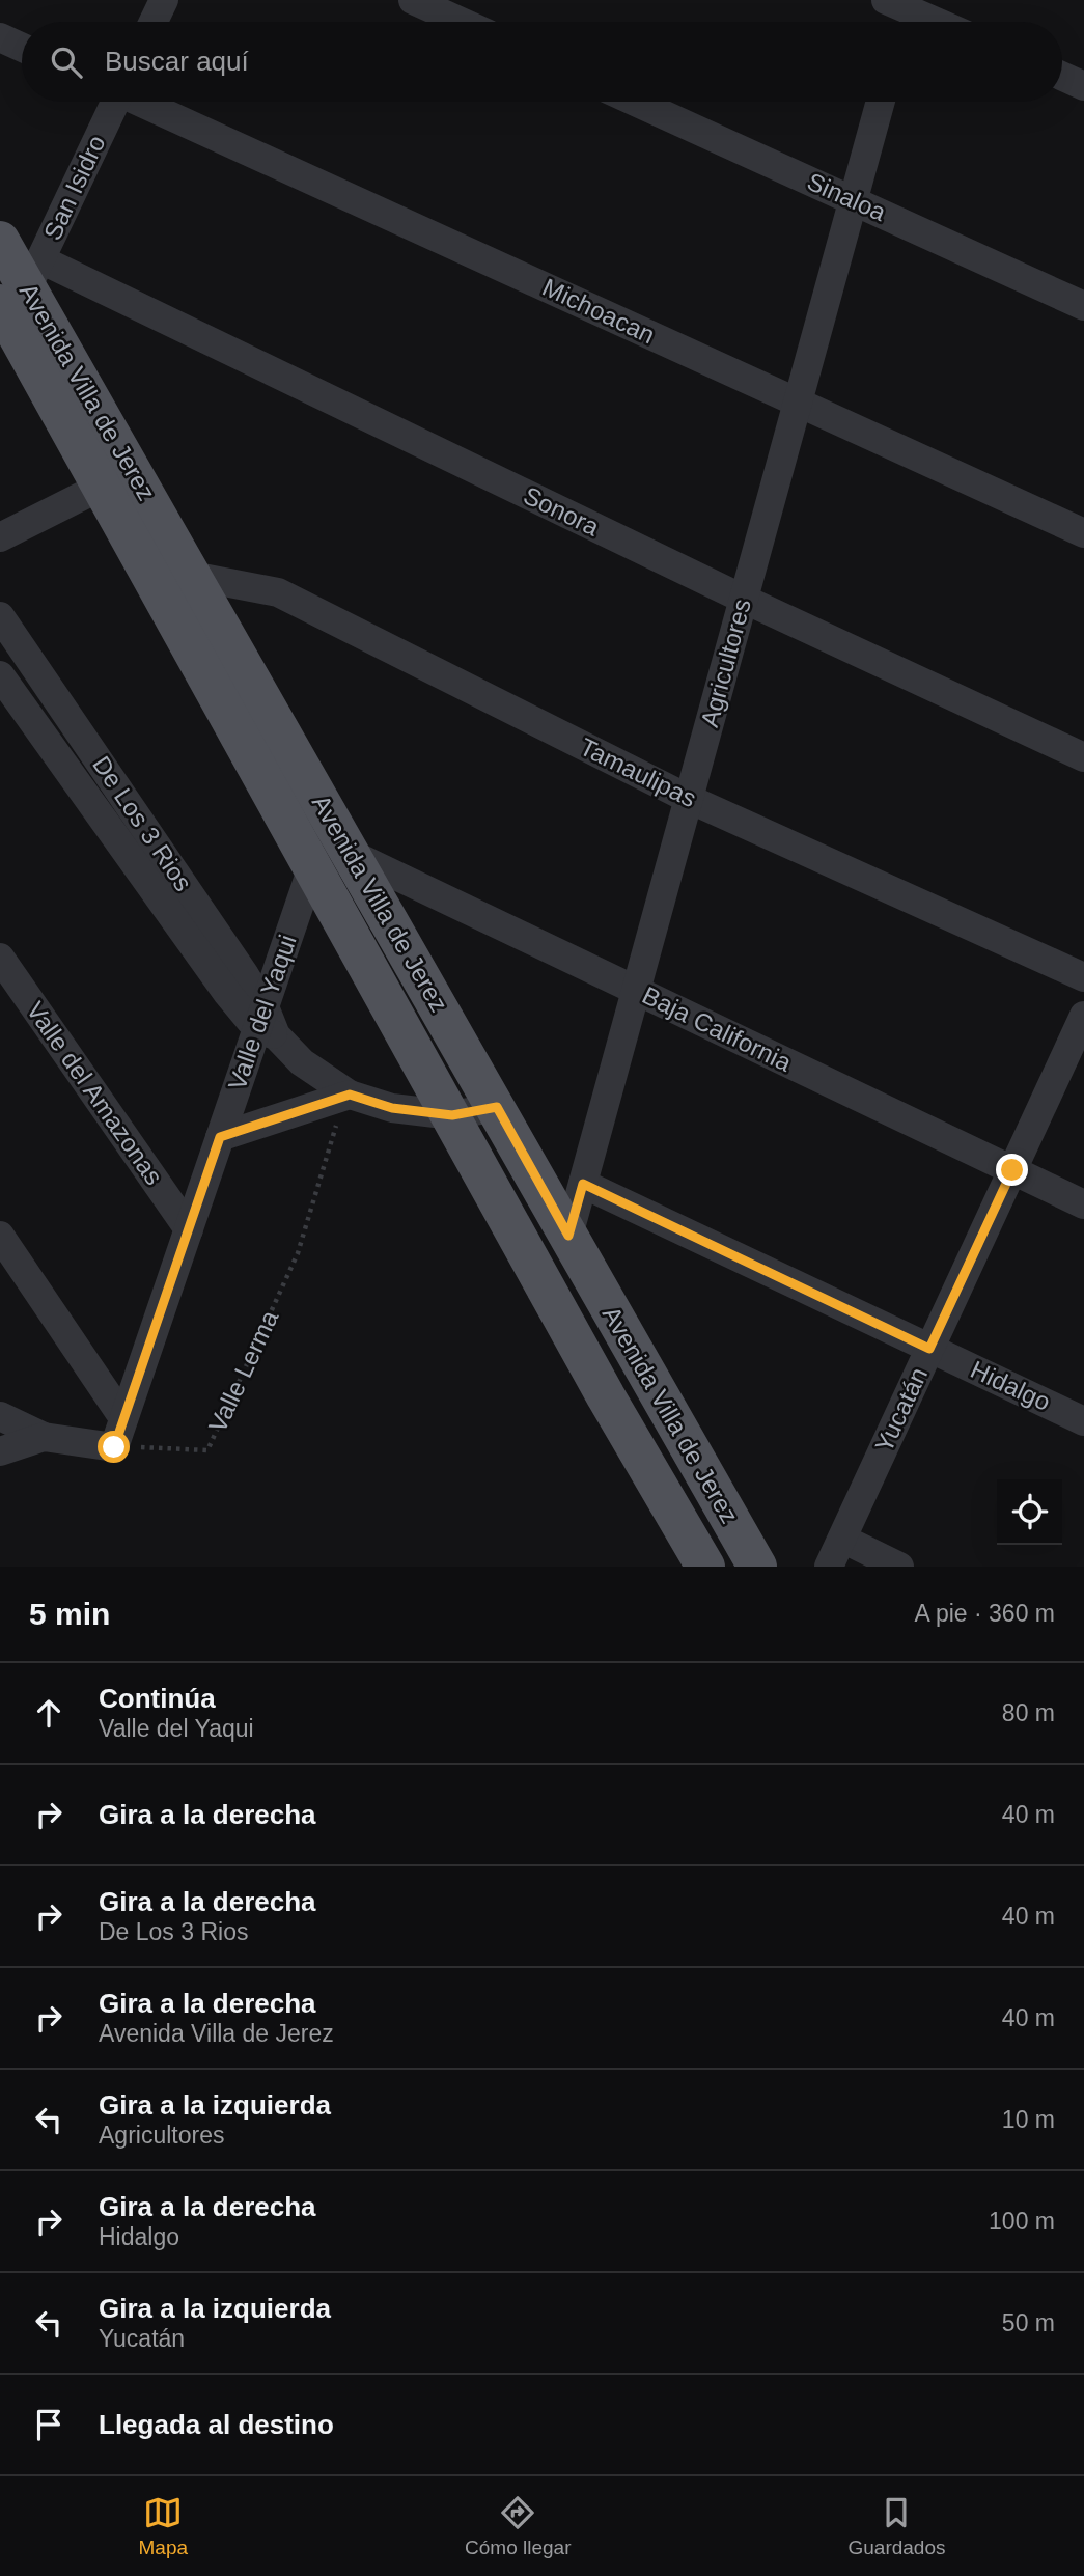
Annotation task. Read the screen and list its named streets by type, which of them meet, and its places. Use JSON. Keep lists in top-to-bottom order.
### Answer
{
  "streets": {
    "main road": ["Avenida Villa de Jerez"],
    "street": [
      "San Isidro",
      "Sinaloa",
      "Michoacan",
      "Sonora",
      "Agricultores",
      "Tamaulipas",
      "De Los 3 Rios",
      "Valle del Yaqui",
      "Baja California",
      "Valle del Amazonas",
      "Hidalgo",
      "Yucatán"
    ],
    "path": ["Valle Lerma"]
  },
  "crossings": [
    ["San Isidro", "Avenida Villa de Jerez"],
    ["San Isidro", "Sonora"],
    ["Sinaloa", "Agricultores"],
    ["Michoacan", "Agricultores"],
    ["Avenida Villa de Jerez", "Sonora"],
    ["Avenida Villa de Jerez", "Agricultores"],
    ["Avenida Villa de Jerez", "Tamaulipas"],
    ["Avenida Villa de Jerez", "De Los 3 Rios"],
    ["Avenida Villa de Jerez", "Valle del Yaqui"],
    ["Avenida Villa de Jerez", "Baja California"],
    ["Sonora", "Agricultores"],
    ["Agricultores", "Tamaulipas"],
    ["Agricultores", "Baja California"],
    ["Agricultores", "Hidalgo"],
    ["De Los 3 Rios", "Valle del Yaqui"],
    ["De Los 3 Rios", "Valle Lerma"],
    ["Valle del Yaqui", "Valle del Amazonas"],
    ["Valle del Yaqui", "Valle Lerma"],
    ["Baja California", "Yucatán"],
    ["Hidalgo", "Yucatán"]
  ],
  "page": {
    "search": "Buscar aquí",
    "heading": ["5 min", "A pie · 360 m"],
    "list": [
      ["Continúa", "Valle del Yaqui", "80 m"],
      ["Gira a la derecha", "40 m"],
      ["Gira a la derecha", "De Los 3 Rios", "40 m"],
      ["Gira a la derecha", "Avenida Villa de Jerez", "40 m"],
      ["Gira a la izquierda", "Agricultores", "10 m"],
      ["Gira a la derecha", "Hidalgo", "100 m"],
      ["Gira a la izquierda", "Yucatán", "50 m"],
      "Llegada al destino"
    ],
    "nav": ["Mapa", "Cómo llegar", "Guardados"]
  }
}
